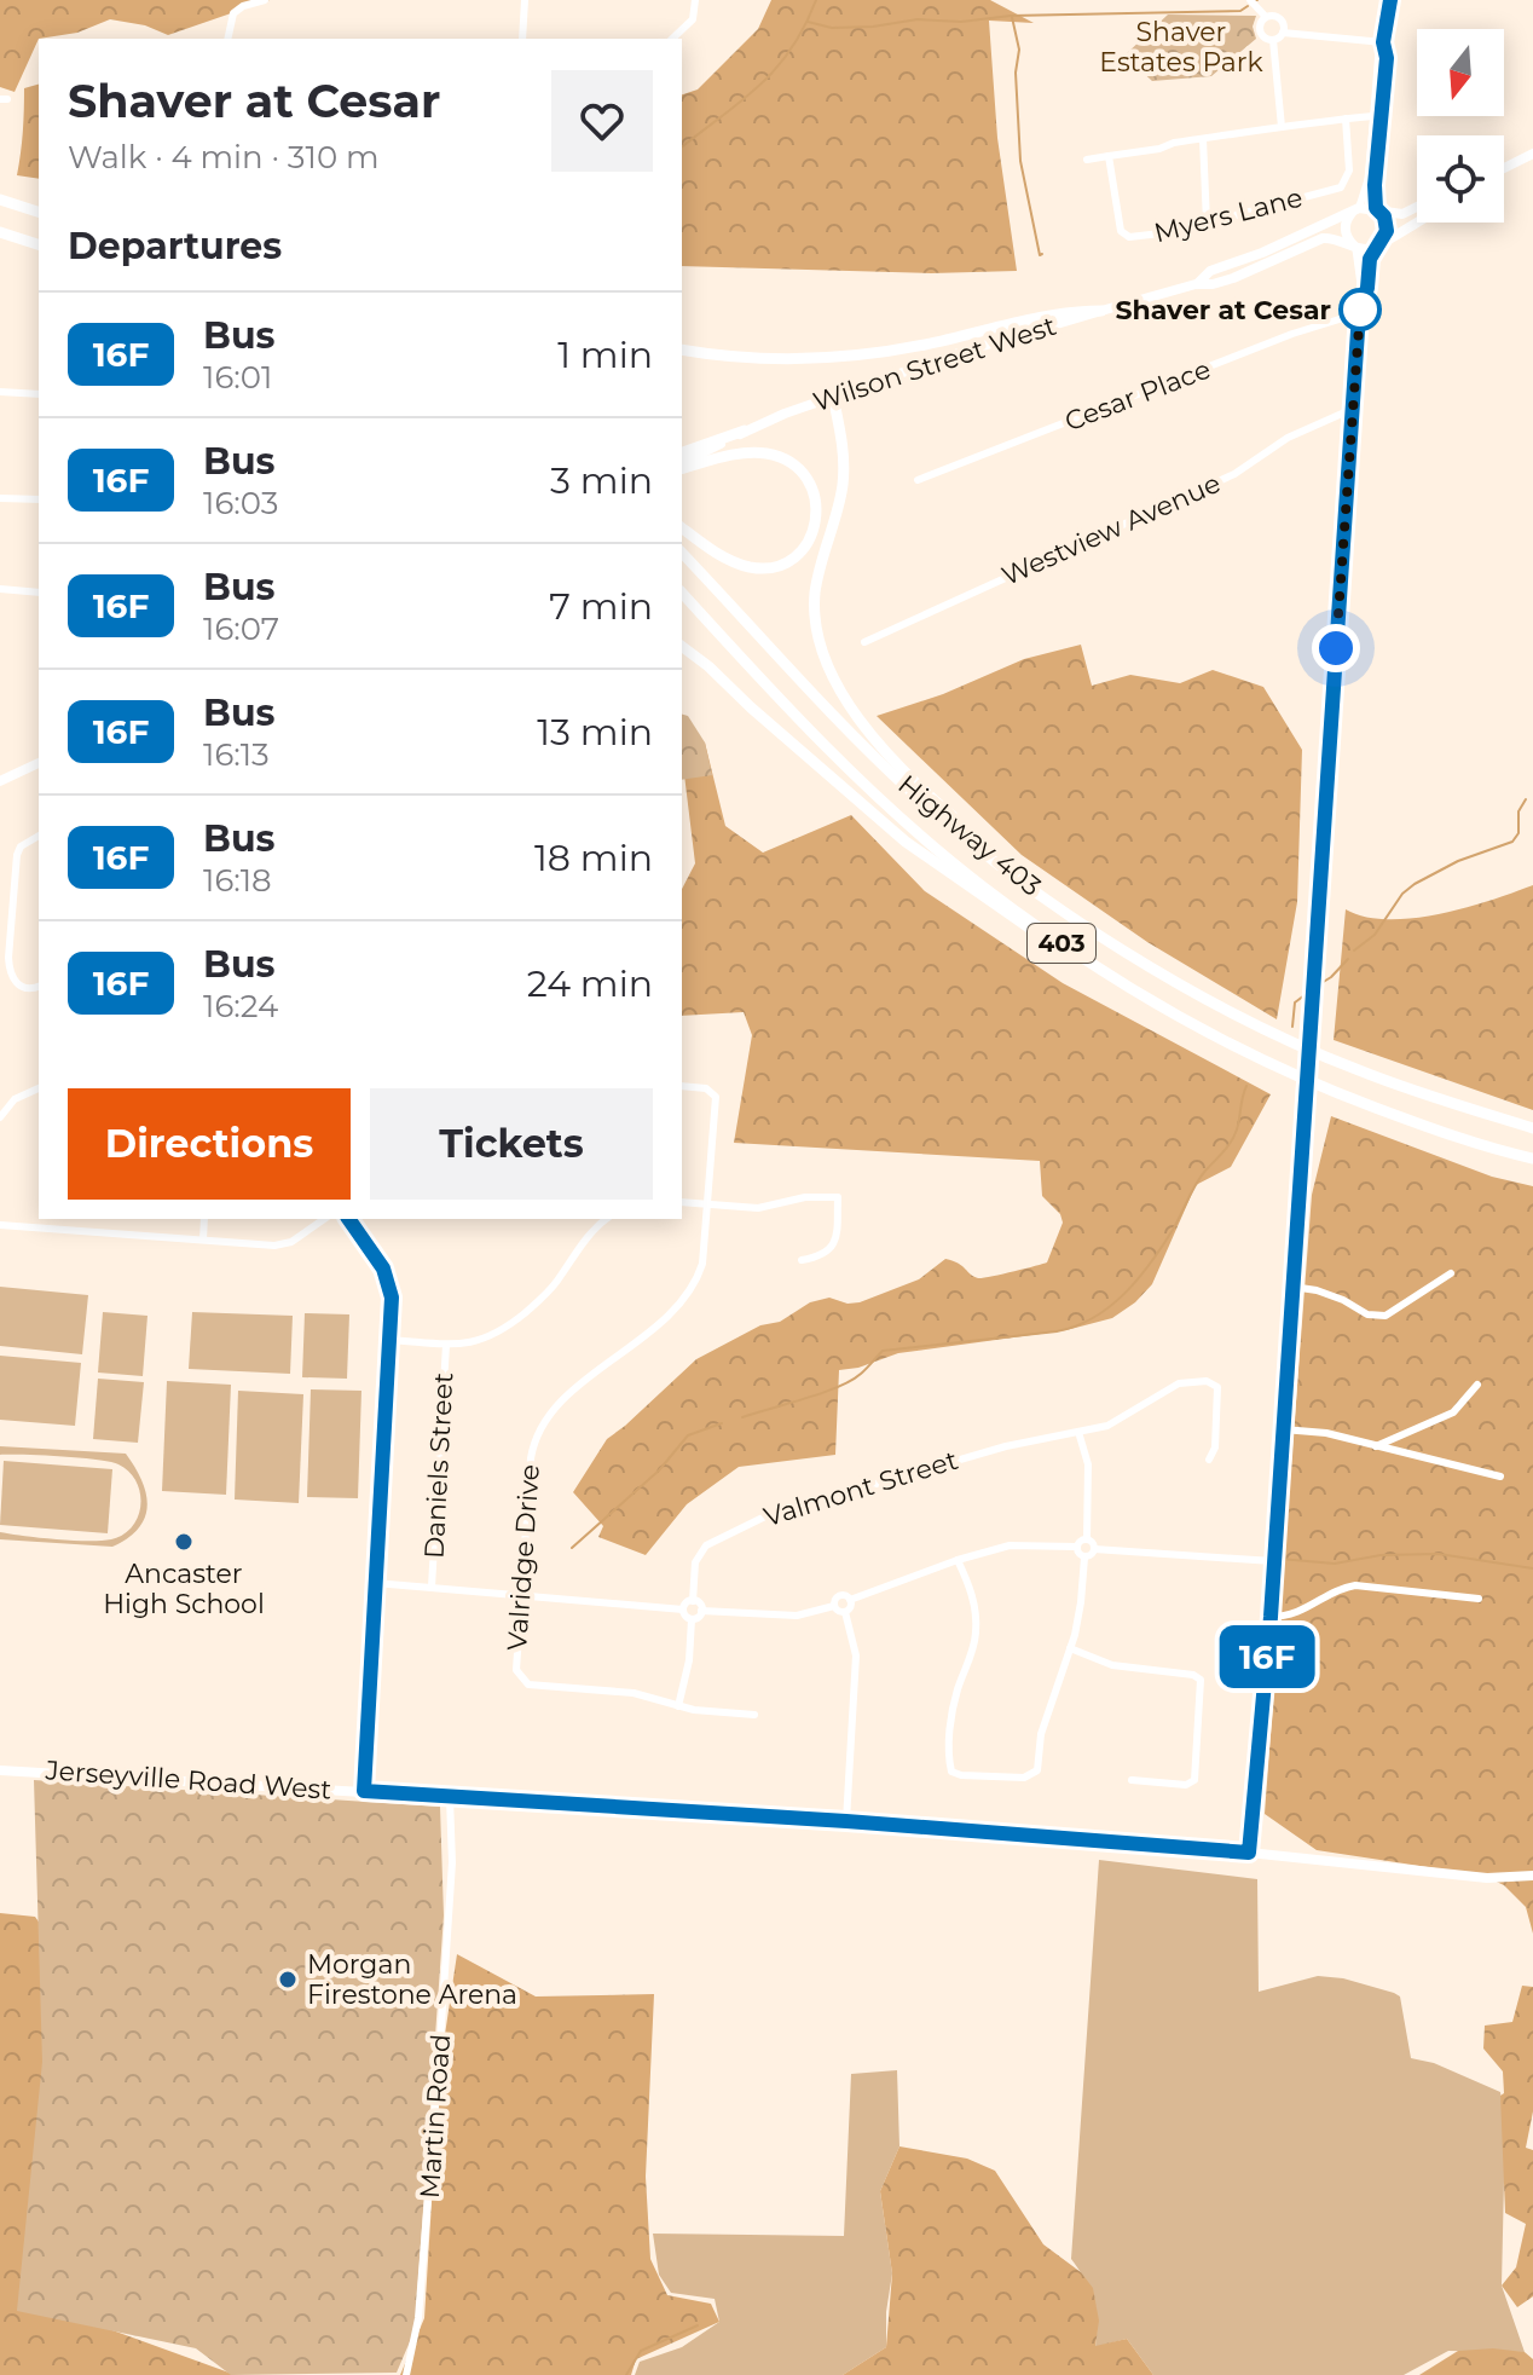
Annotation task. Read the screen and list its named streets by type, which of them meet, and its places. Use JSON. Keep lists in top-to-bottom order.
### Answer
{
  "streets": {
    "highway": ["Highway 403", "403"],
    "main road": ["Wilson Street West", "Jerseyville Road West"],
    "street": [
      "Myers Lane",
      "Cesar Place",
      "Westview Avenue",
      "Daniels Street",
      "Valmont Street",
      "Valridge Drive",
      "Martin Road"
    ]
  },
  "crossings": [
    ["Jerseyville Road West", "Martin Road"]
  ],
  "parks": ["Shaver Estates Park"],
  "places": ["Shaver at Cesar", "Ancaster High School", "Morgan Firestone Arena"],
  "lines": ["bus line 16F"],
  "north": "bottom",
  "page": {
    "on_map": "16F",
    "heading": [
      ["Shaver at Cesar", "Walk · 4 min · 310 m"],
      "Departures"
    ],
    "list": [
      {
        "mark": "16F",
        "name": "Bus",
        "note": "16:01",
        "value": "1 min"
      },
      {
        "mark": "16F",
        "name": "Bus",
        "note": "16:03",
        "value": "3 min"
      },
      {
        "mark": "16F",
        "name": "Bus",
        "note": "16:07",
        "value": "7 min"
      },
      {
        "mark": "16F",
        "name": "Bus",
        "note": "16:13",
        "value": "13 min"
      },
      {
        "mark": "16F",
        "name": "Bus",
        "note": "16:18",
        "value": "18 min"
      },
      {
        "mark": "16F",
        "name": "Bus",
        "note": "16:24",
        "value": "24 min"
      }
    ],
    "buttons": ["Directions", "Tickets"]
  }
}
